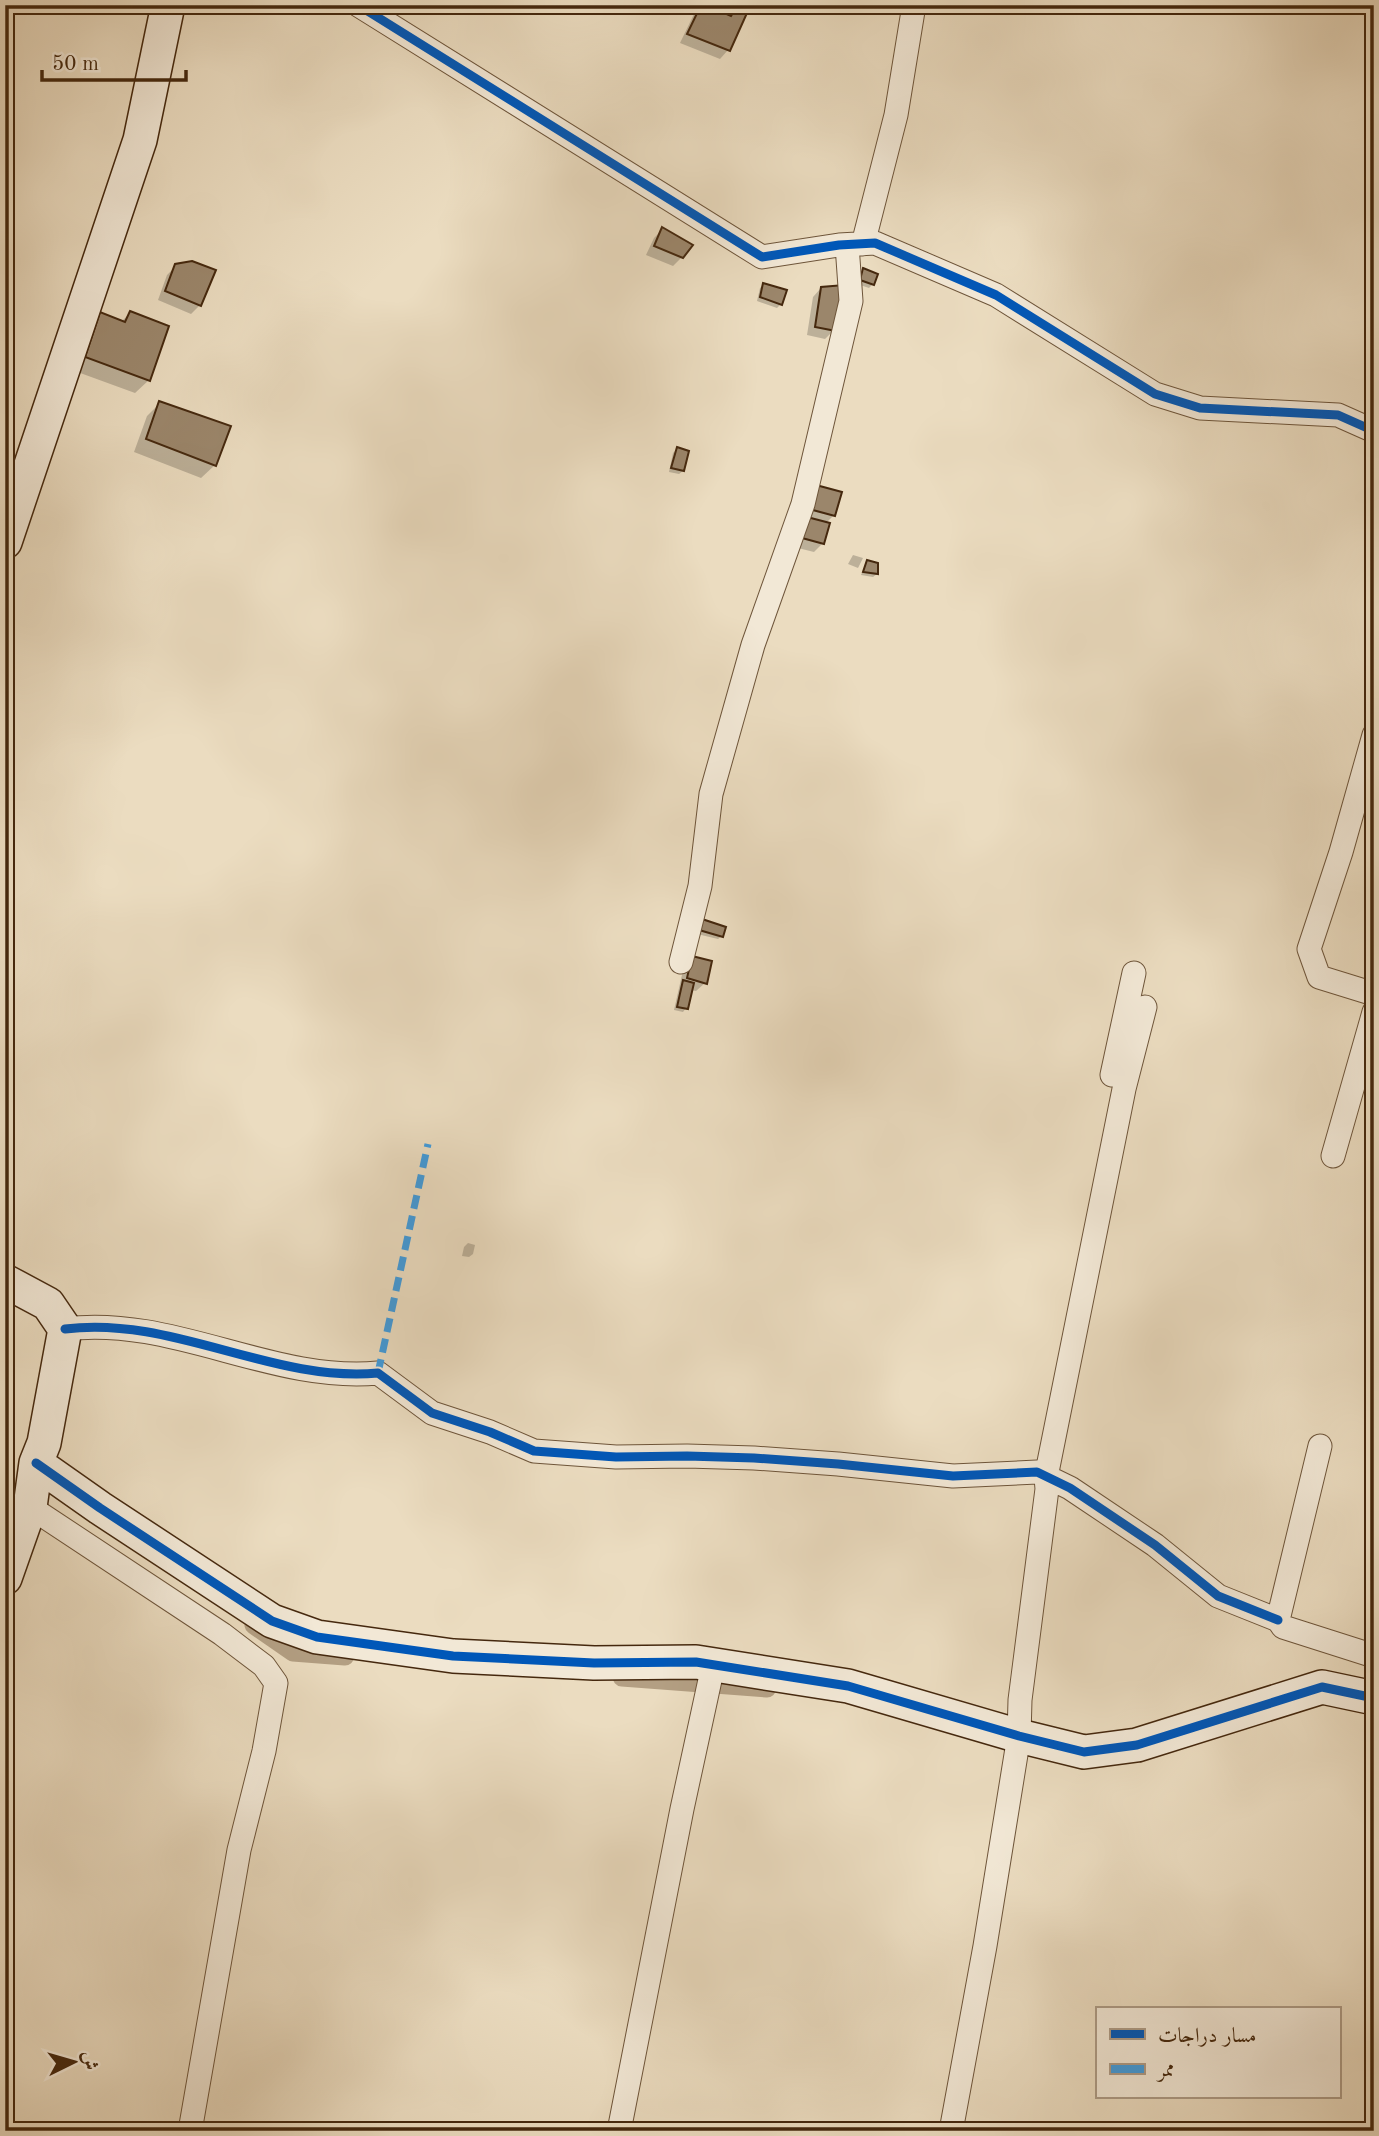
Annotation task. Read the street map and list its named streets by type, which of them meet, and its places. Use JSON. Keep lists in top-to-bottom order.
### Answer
{
  "legend": ["مسار دراجات", "ممر"],
  "scale_bar": "50 m",
  "north": "right"
}
